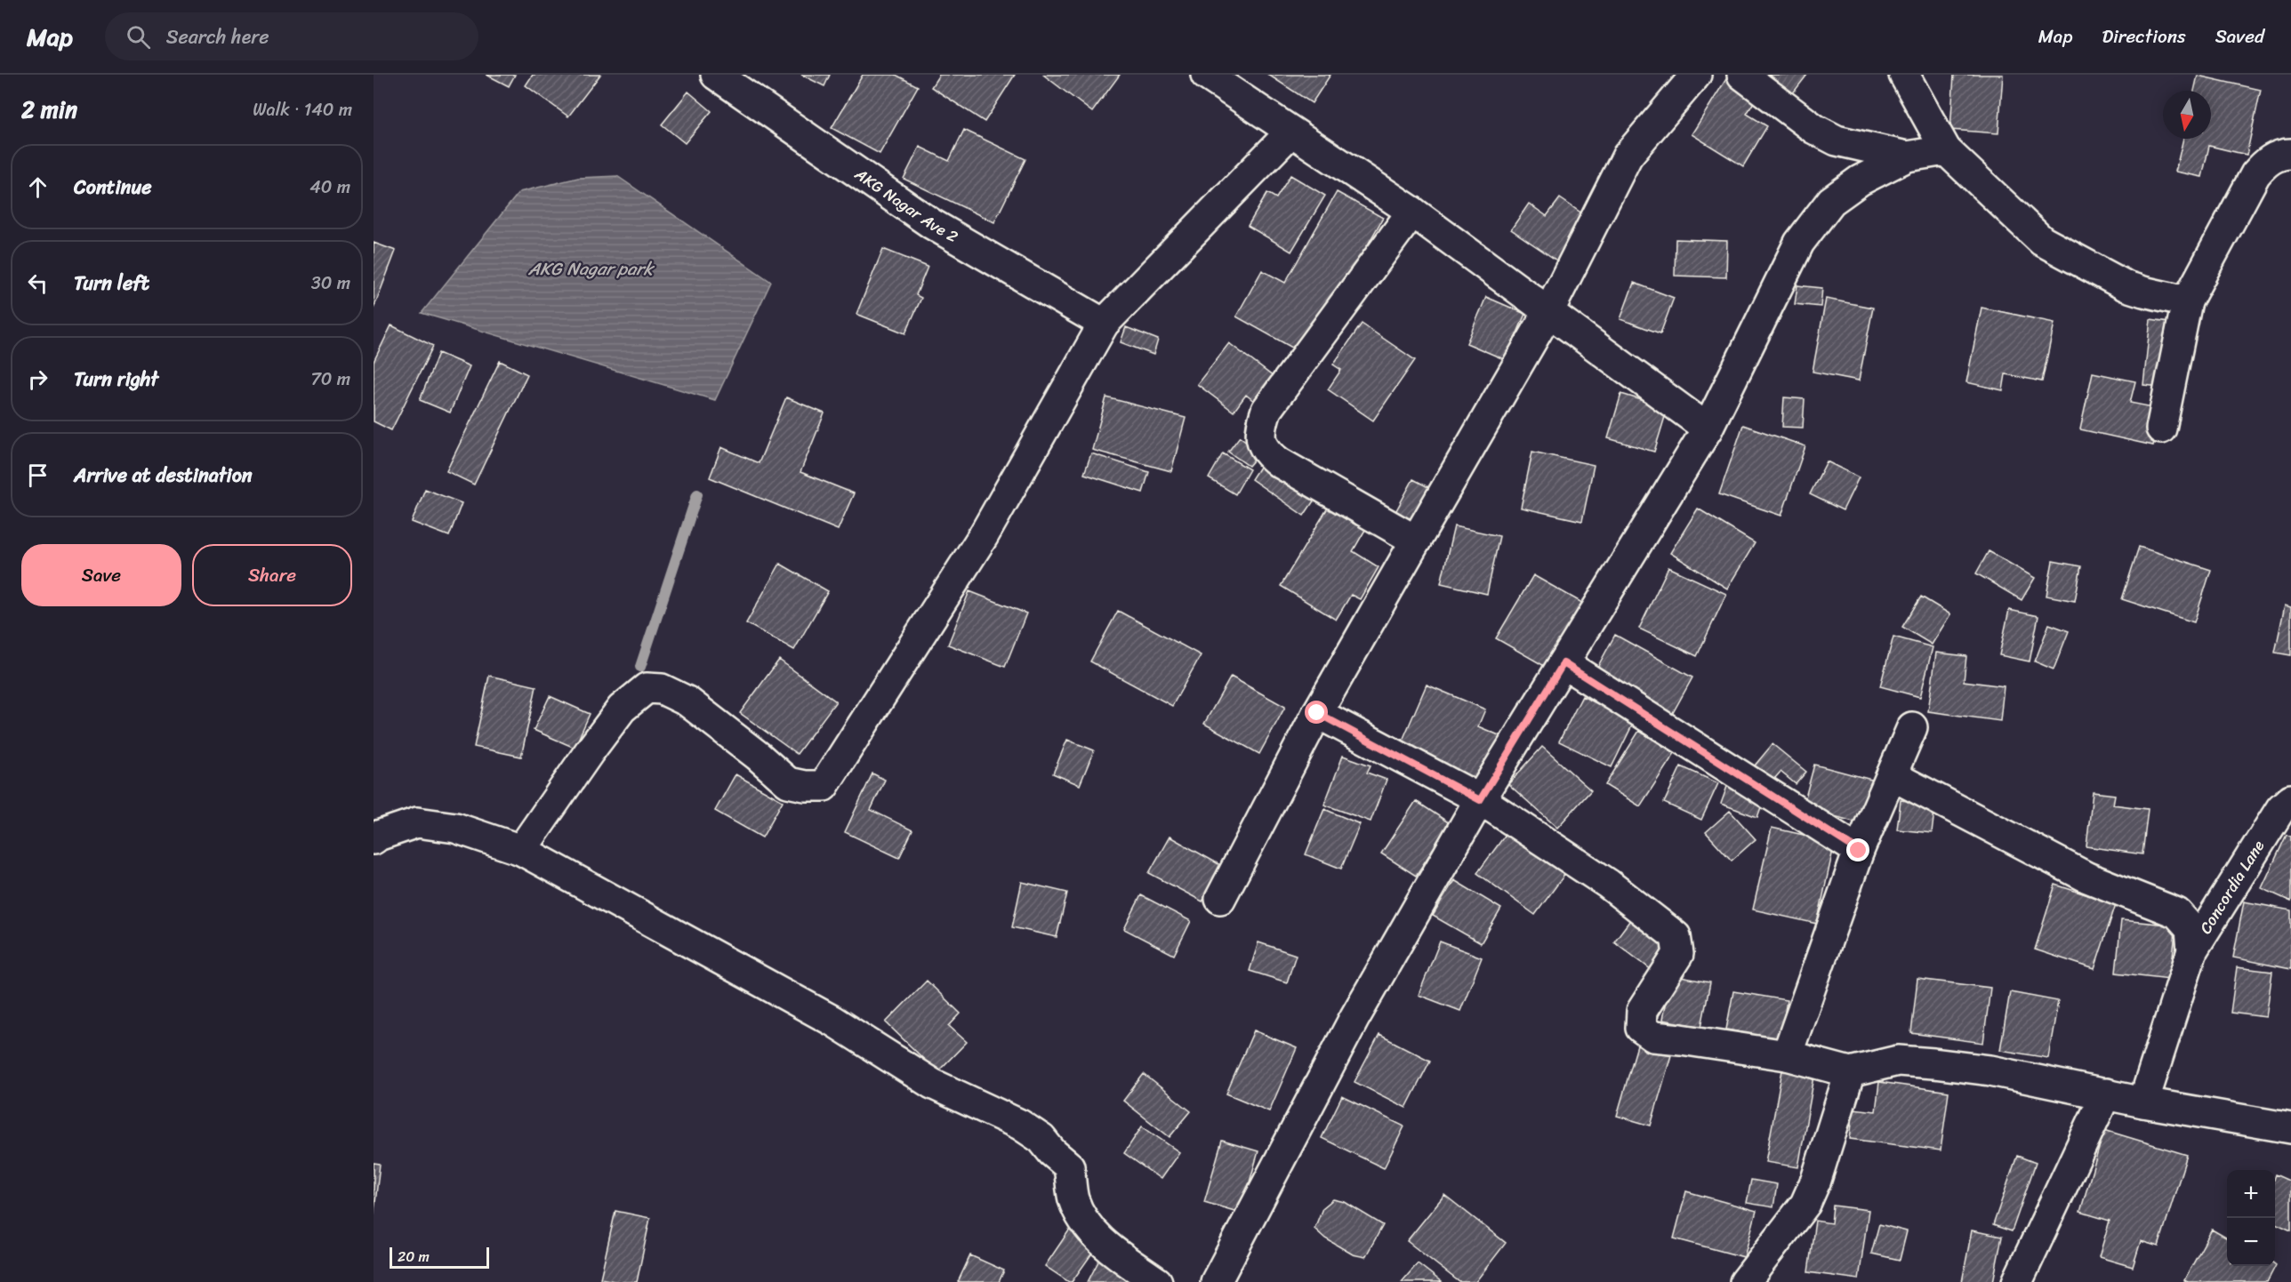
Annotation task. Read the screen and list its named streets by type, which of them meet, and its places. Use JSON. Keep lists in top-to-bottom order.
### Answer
{
  "streets": {
    "street": ["AKG Nagar Ave 2", "Concordia Lane"]
  },
  "water": ["AKG Nagar park"],
  "scale_bar": "20 m",
  "north": "bottom",
  "page": {
    "header": "Map",
    "search": "Search here",
    "nav": ["Map", "Directions", "Saved"],
    "heading": ["2 min", "Walk · 140 m"],
    "list": [
      ["Continue", "40 m"],
      ["Turn left", "30 m"],
      ["Turn right", "70 m"],
      "Arrive at destination"
    ],
    "buttons": ["Save", "Share"],
    "map_buttons": ["+", "−"],
    "scale": "20 m"
  }
}
